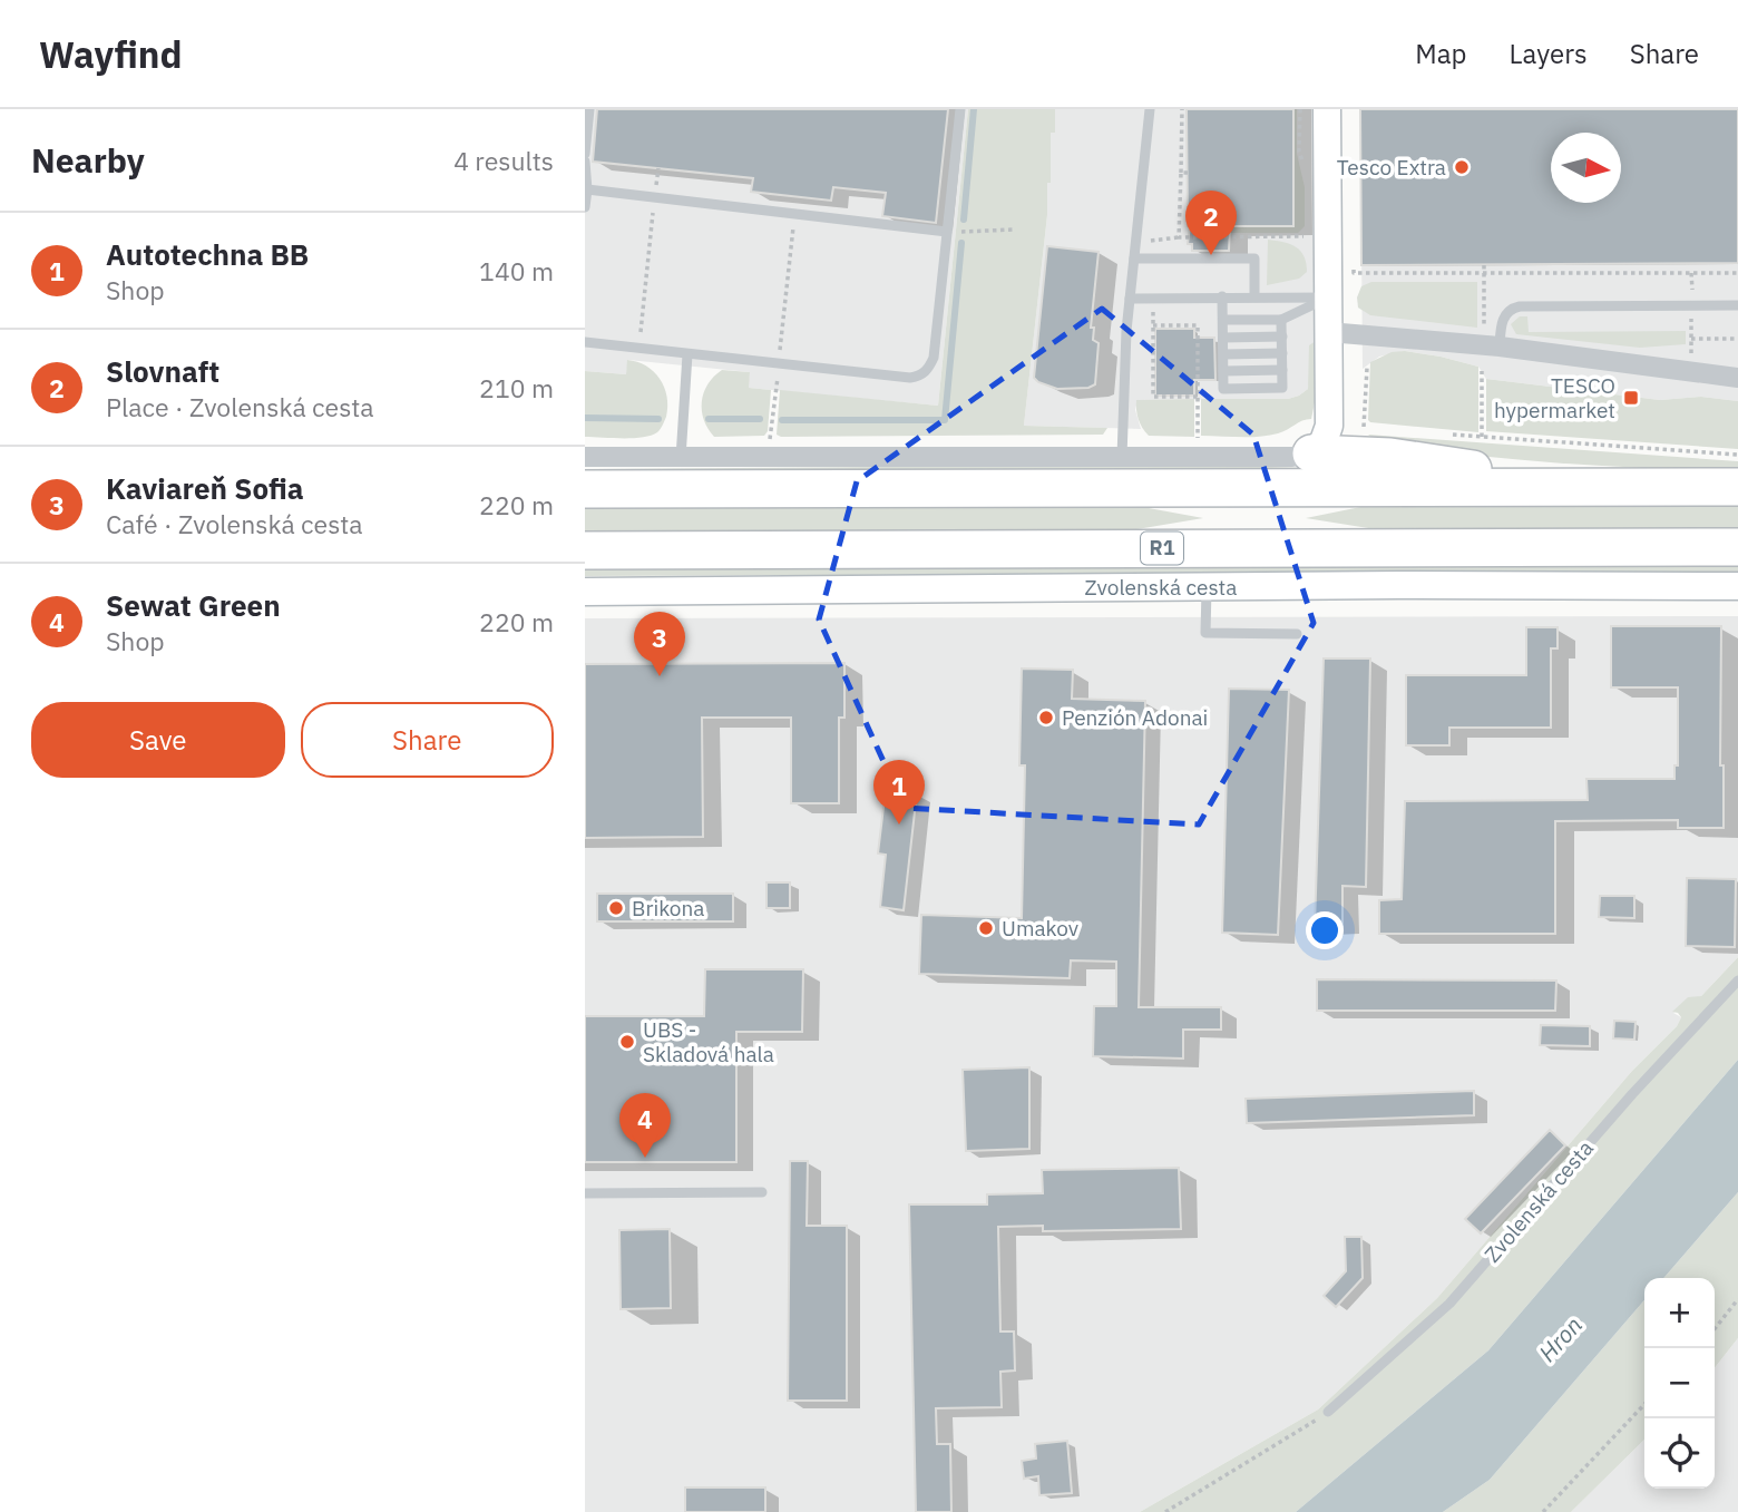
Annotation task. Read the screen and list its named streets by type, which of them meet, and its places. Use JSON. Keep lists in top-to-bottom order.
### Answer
{
  "streets": {
    "highway": ["R1"],
    "main road": ["Zvolenská cesta"]
  },
  "water": ["Hron"],
  "places": {
    "other": [
      "Tesco Extra",
      "Penzión Adonai",
      "Brikona",
      "Umakov",
      "UBS - Skladová hala"
    ],
    "transit": ["TESCO hypermarket"]
  },
  "north": "right",
  "page": {
    "header": "Wayfind",
    "nav": ["Map", "Layers", "Share"],
    "heading": ["Nearby", "4 results"],
    "pins": [
      "2",
      "3",
      "1",
      "4"
    ],
    "list": [
      {
        "mark": "1",
        "name": "Autotechna BB",
        "note": "Shop",
        "value": "140 m"
      },
      {
        "mark": "2",
        "name": "Slovnaft",
        "note": "Place · Zvolenská cesta",
        "value": "210 m"
      },
      {
        "mark": "3",
        "name": "Kaviareň Sofia",
        "note": "Café · Zvolenská cesta",
        "value": "220 m"
      },
      {
        "mark": "4",
        "name": "Sewat Green",
        "note": "Shop",
        "value": "220 m"
      }
    ],
    "buttons": ["Save", "Share"],
    "map_buttons": ["+", "−"]
  }
}
